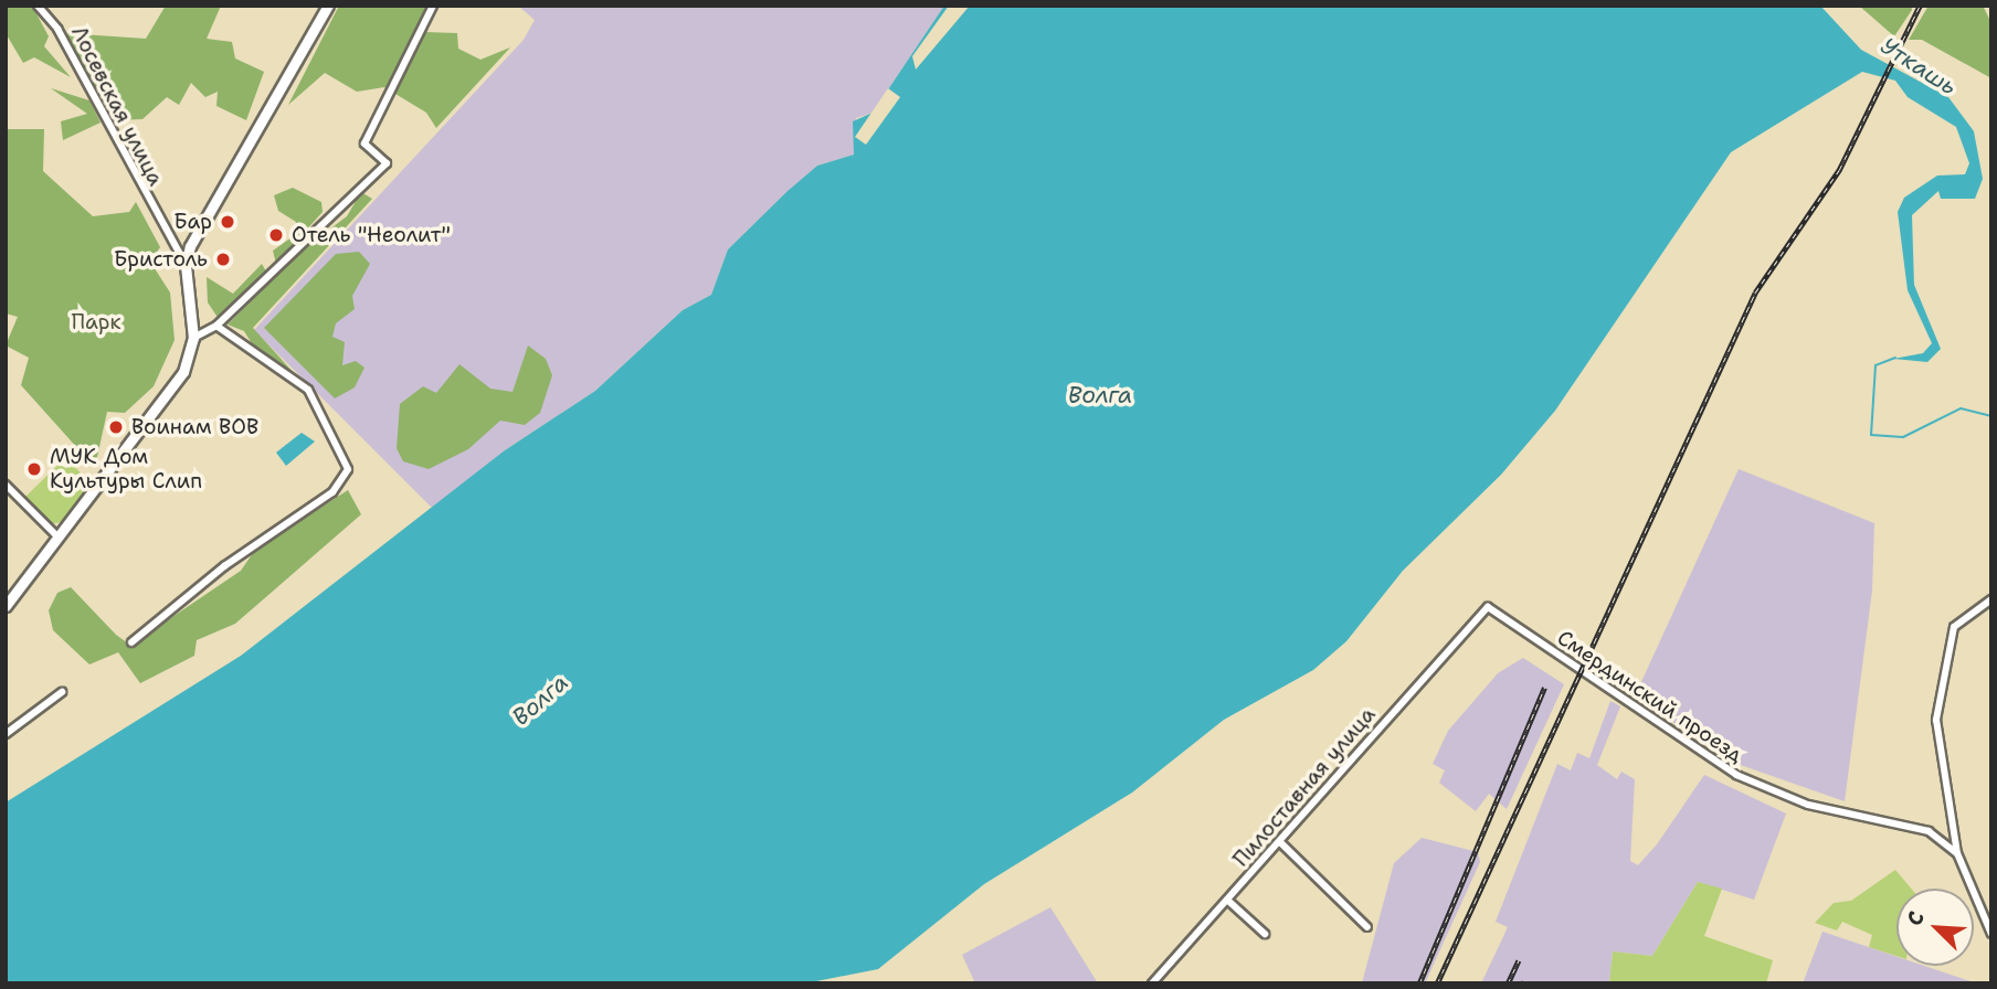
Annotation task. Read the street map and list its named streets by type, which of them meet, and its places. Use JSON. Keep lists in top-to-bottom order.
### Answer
{
  "streets": {
    "street": ["Лосевская улица", "Смердинский проезд", "Пилоставная улица"]
  },
  "crossings": [
    ["Смердинский проезд", "Пилоставная улица"]
  ],
  "water": ["Уткашь", "Волга"],
  "parks": ["Парк"],
  "places": [
    "Бар",
    "Отель \"Неолит\"",
    "Бристоль",
    "Воинам ВОВ",
    "МУК Дом Культуры Слип"
  ],
  "north": "top left"
}
